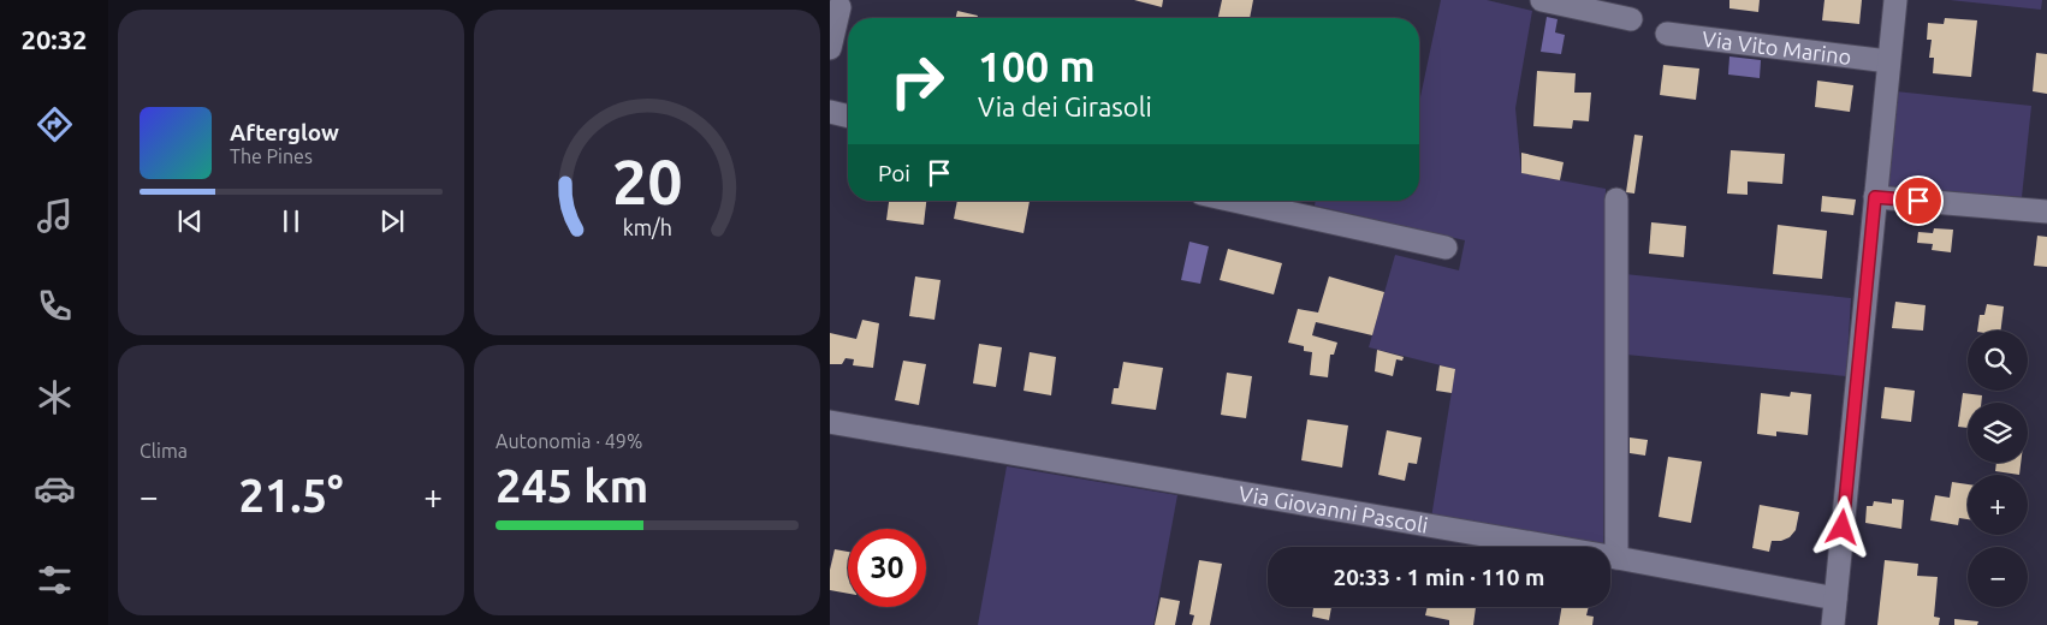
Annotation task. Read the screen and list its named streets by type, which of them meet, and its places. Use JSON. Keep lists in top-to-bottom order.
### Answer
{
  "streets": {
    "street": ["Via Vito Marino", "Via Giovanni Pascoli"]
  },
  "page": {
    "tabs": "20:32",
    "turn": ["100 m", "Via dei Girasoli"],
    "song": ["Afterglow", "The Pines"],
    "then": "Poi",
    "map_buttons": ["+", "−"],
    "tile": [
      "Clima",
      ["Autonomia · 49%", "245 km"]
    ],
    "heat": ["−", "21.5°", "+"],
    "limit": "30",
    "trip": "20:33 · 1 min · 110 m",
    "gauge": ["20", "km/h"]
  }
}
